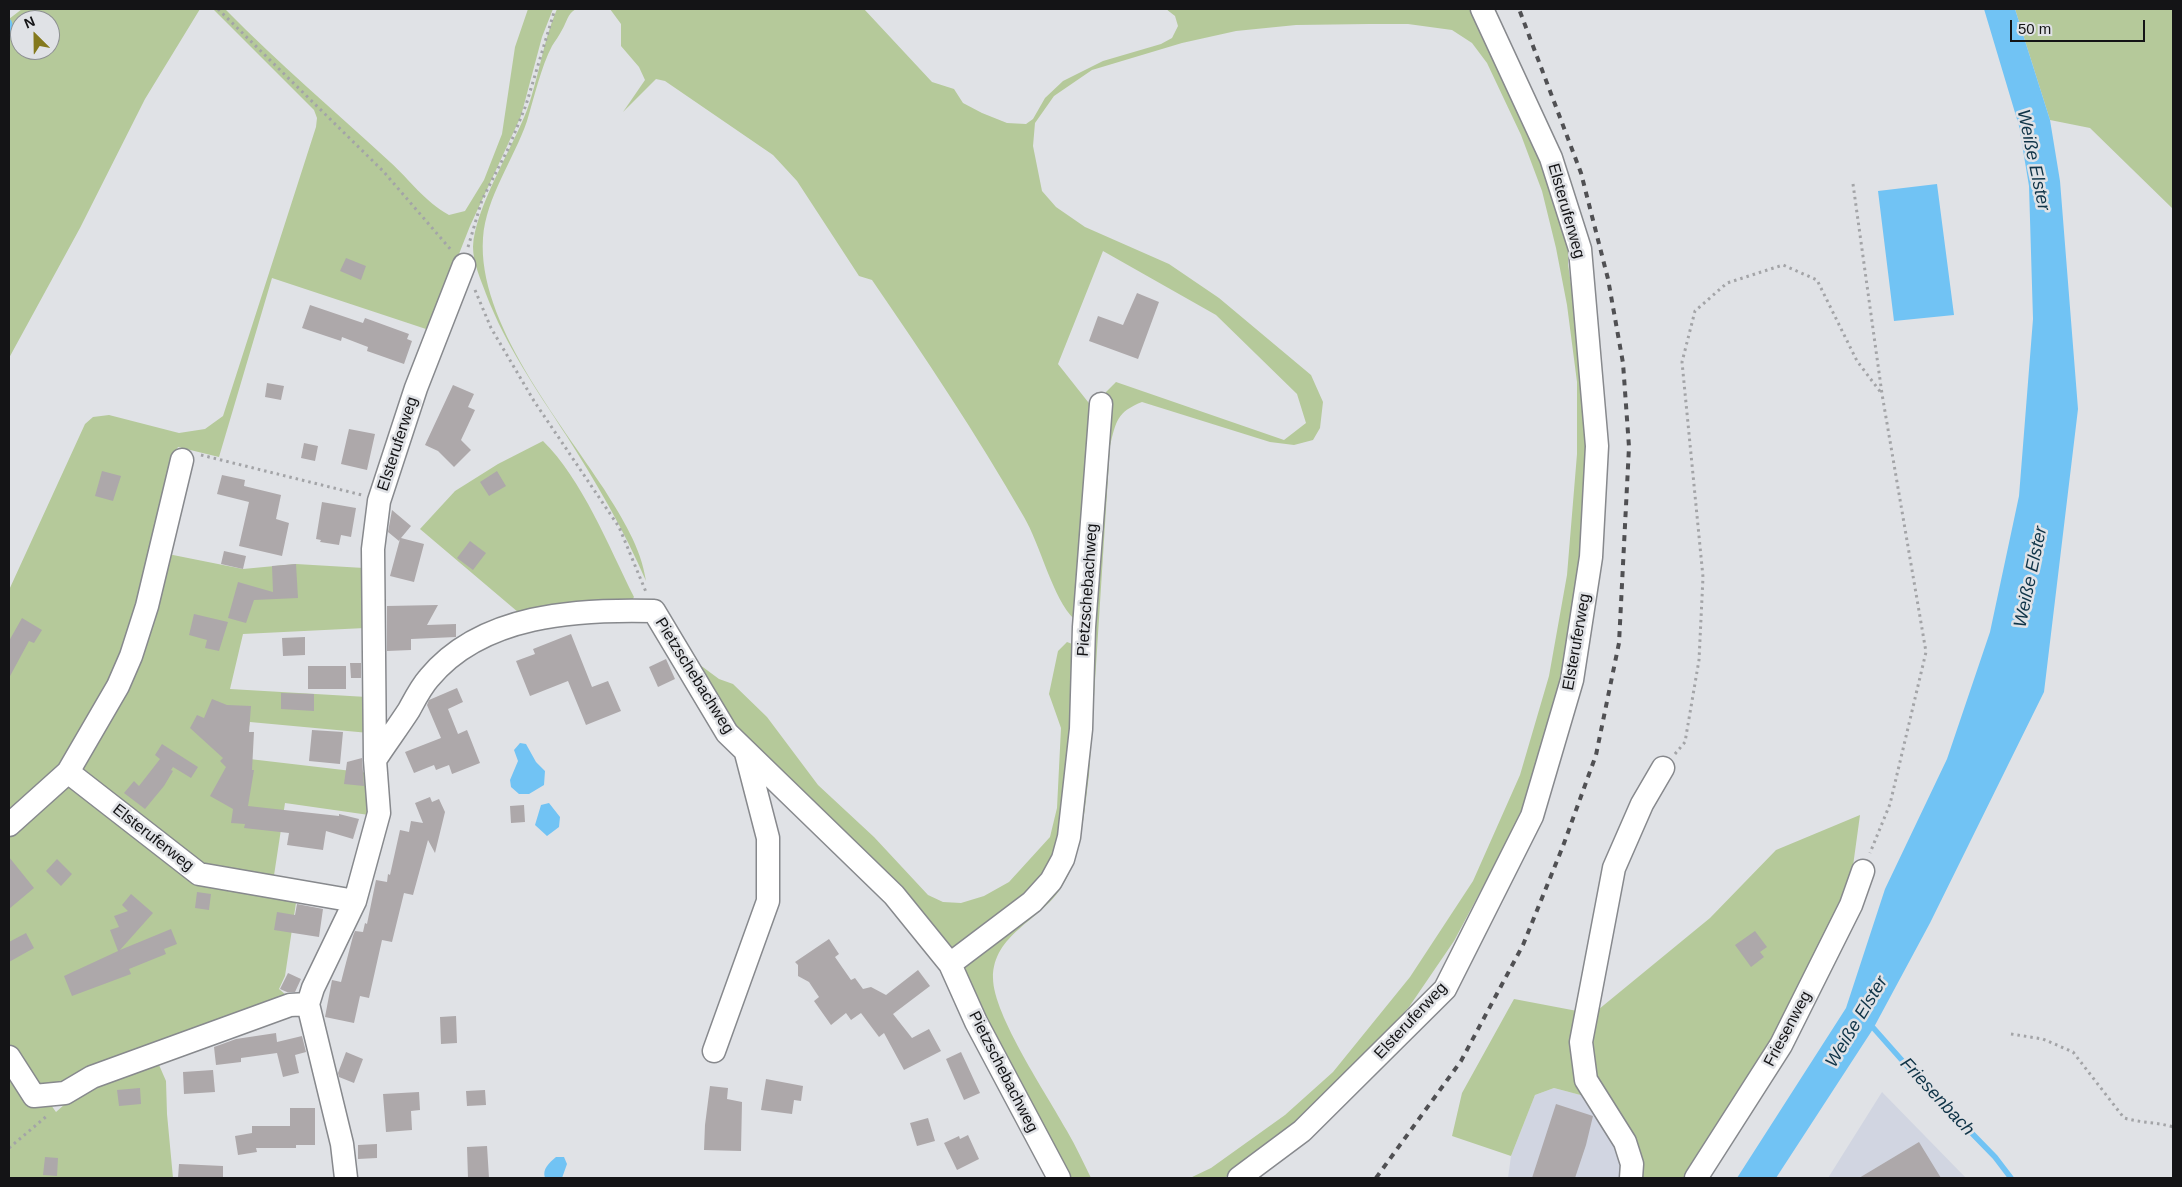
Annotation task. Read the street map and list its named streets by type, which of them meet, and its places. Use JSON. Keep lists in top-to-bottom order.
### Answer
{
  "streets": {
    "street": ["Elsteruferweg", "Pietzschebachweg", "Friesenweg"]
  },
  "crossings": [
    ["Elsteruferweg", "Pietzschebachweg"]
  ],
  "water": ["Weiße Elster", "Friesenbach"],
  "scale_bar": "50 m",
  "north": "top left"
}
